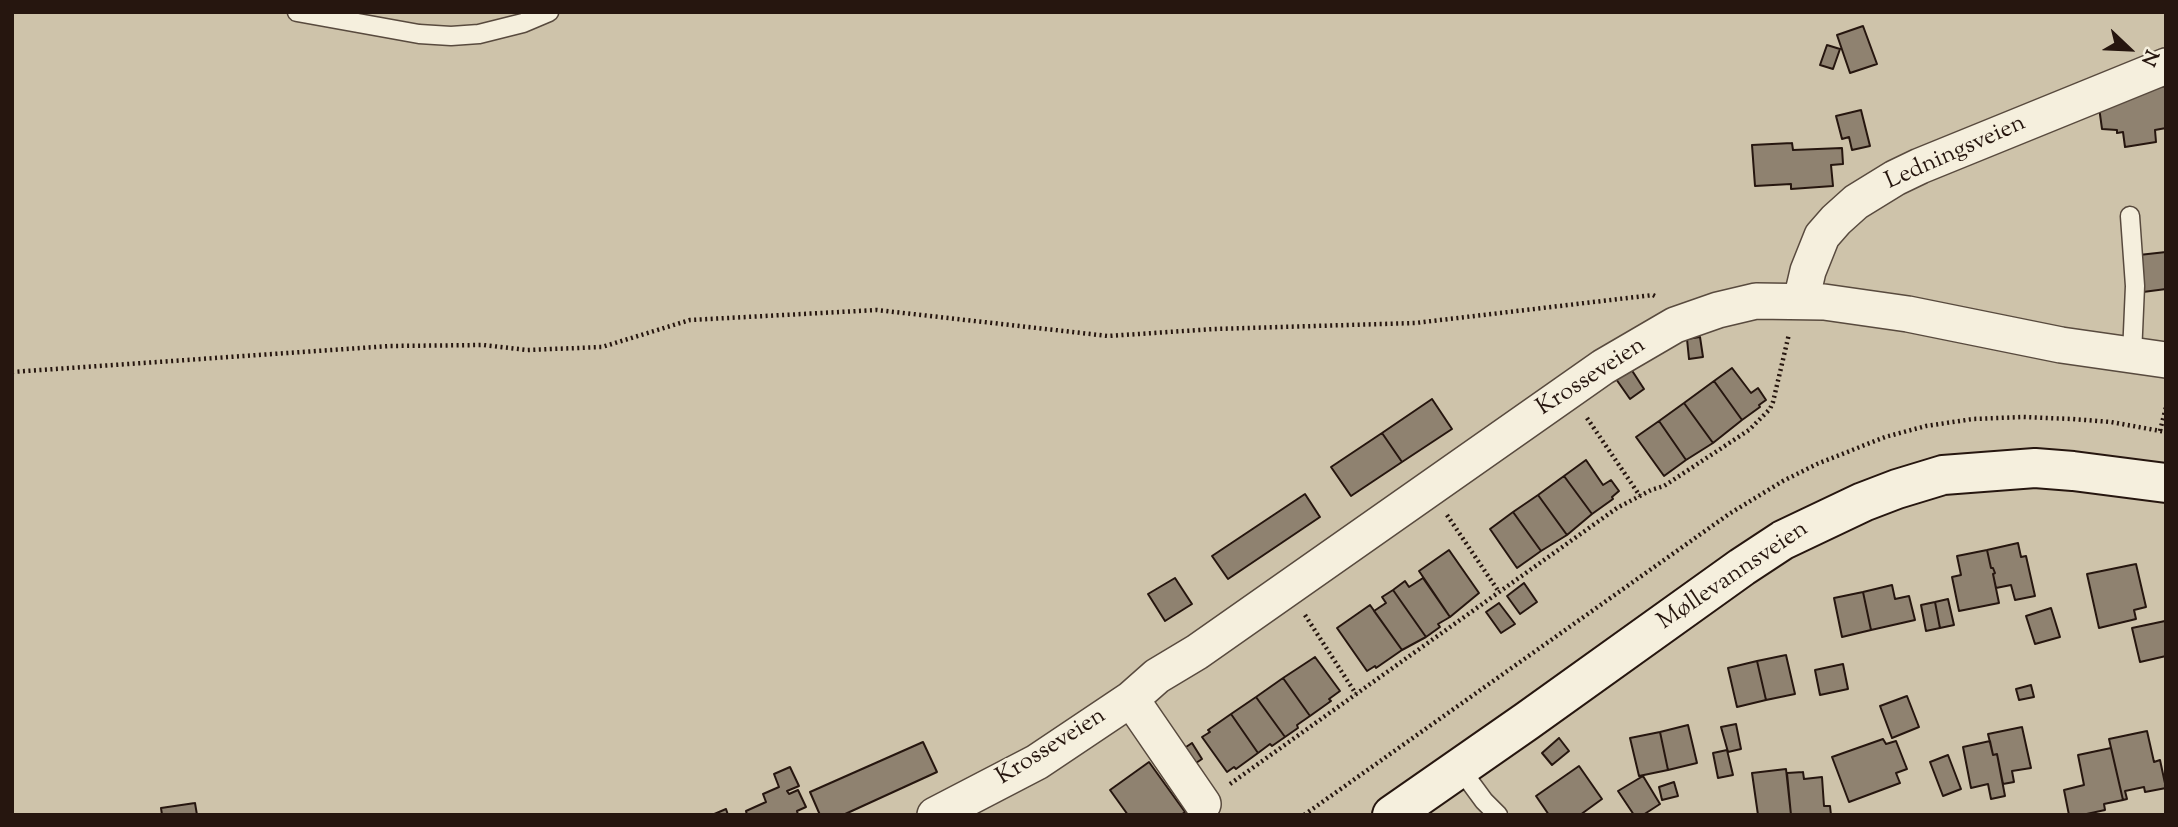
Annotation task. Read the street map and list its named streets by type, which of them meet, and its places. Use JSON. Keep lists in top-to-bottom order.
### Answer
{
  "streets": {
    "main road": ["Møllevannsveien"],
    "street": ["Ledningsveien", "Krosseveien"]
  },
  "crossings": [
    ["Ledningsveien", "Krosseveien"]
  ],
  "north": "bottom right"
}
